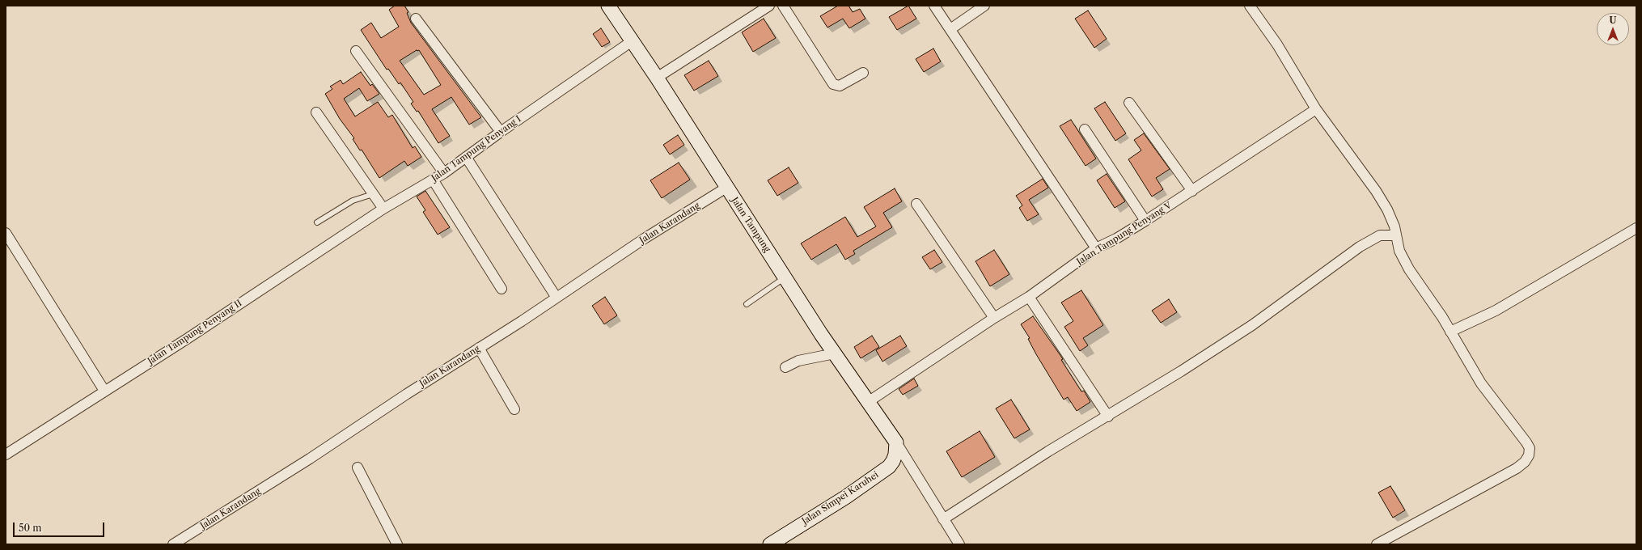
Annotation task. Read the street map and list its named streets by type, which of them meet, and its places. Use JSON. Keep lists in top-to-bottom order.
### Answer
{
  "streets": {
    "main road": ["Jalan Tampung", "Jalan Simpei Karuhei"],
    "street": [
      "Jalan Tampung Penyang I",
      "Jalan Karandang",
      "Jalan Tampung Penyang V",
      "Jalan Tampung Penyang II"
    ]
  },
  "crossings": [
    ["Jalan Tampung Penyang I", "Jalan Tampung"],
    ["Jalan Tampung Penyang I", "Jalan Tampung Penyang II"],
    ["Jalan Karandang", "Jalan Tampung"],
    ["Jalan Tampung", "Jalan Tampung Penyang V"],
    ["Jalan Tampung", "Jalan Simpei Karuhei"]
  ],
  "scale_bar": "50 m",
  "north": "top"
}
